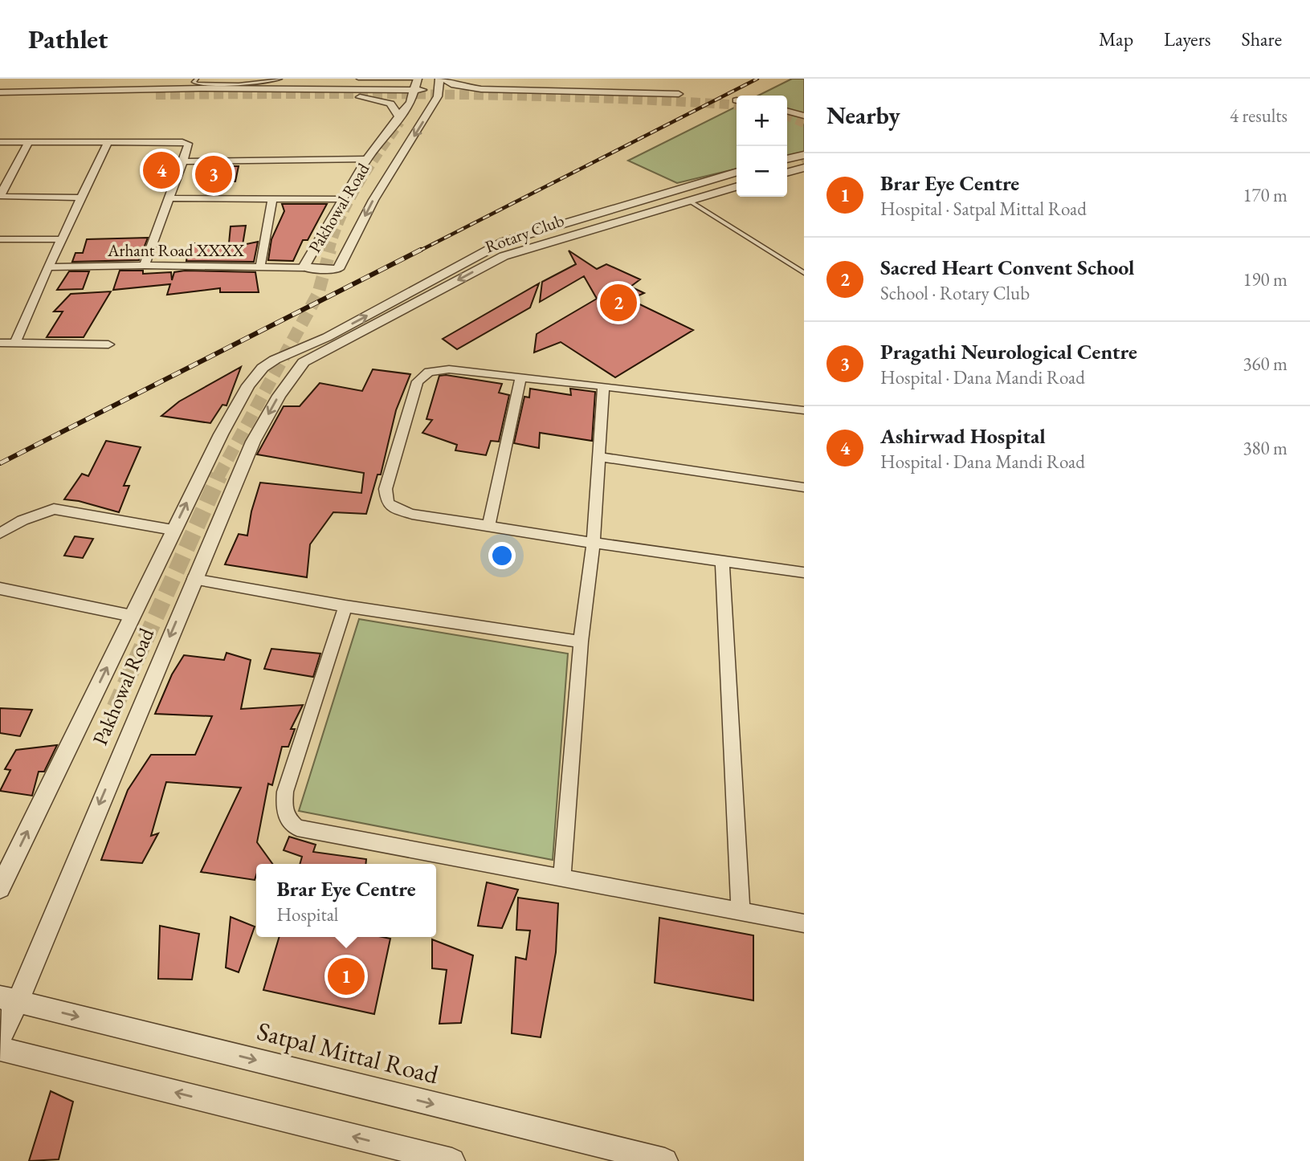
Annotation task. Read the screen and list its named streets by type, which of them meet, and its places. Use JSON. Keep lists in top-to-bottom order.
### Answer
{
  "streets": {
    "street": [
      "Pakhowal Road",
      "Rotary Club",
      "Arhant Road XXXX",
      "Satpal Mittal Road"
    ]
  },
  "crossings": [
    ["Pakhowal Road", "Rotary Club"],
    ["Pakhowal Road", "Arhant Road XXXX"],
    ["Pakhowal Road", "Satpal Mittal Road"]
  ],
  "page": {
    "header": "Pathlet",
    "nav": ["Map", "Layers", "Share"],
    "heading": ["Nearby", "4 results"],
    "map_buttons": ["+", "−"],
    "pins": [
      "4",
      "3",
      "2",
      "1"
    ],
    "list": [
      {
        "mark": "1",
        "name": "Brar Eye Centre",
        "note": "Hospital · Satpal Mittal Road",
        "value": "170 m"
      },
      {
        "mark": "2",
        "name": "Sacred Heart Convent School",
        "note": "School · Rotary Club",
        "value": "190 m"
      },
      {
        "mark": "3",
        "name": "Pragathi Neurological Centre",
        "note": "Hospital · Dana Mandi Road",
        "value": "360 m"
      },
      {
        "mark": "4",
        "name": "Ashirwad Hospital",
        "note": "Hospital · Dana Mandi Road",
        "value": "380 m"
      }
    ],
    "popup": ["Brar Eye Centre", "Hospital"]
  }
}
